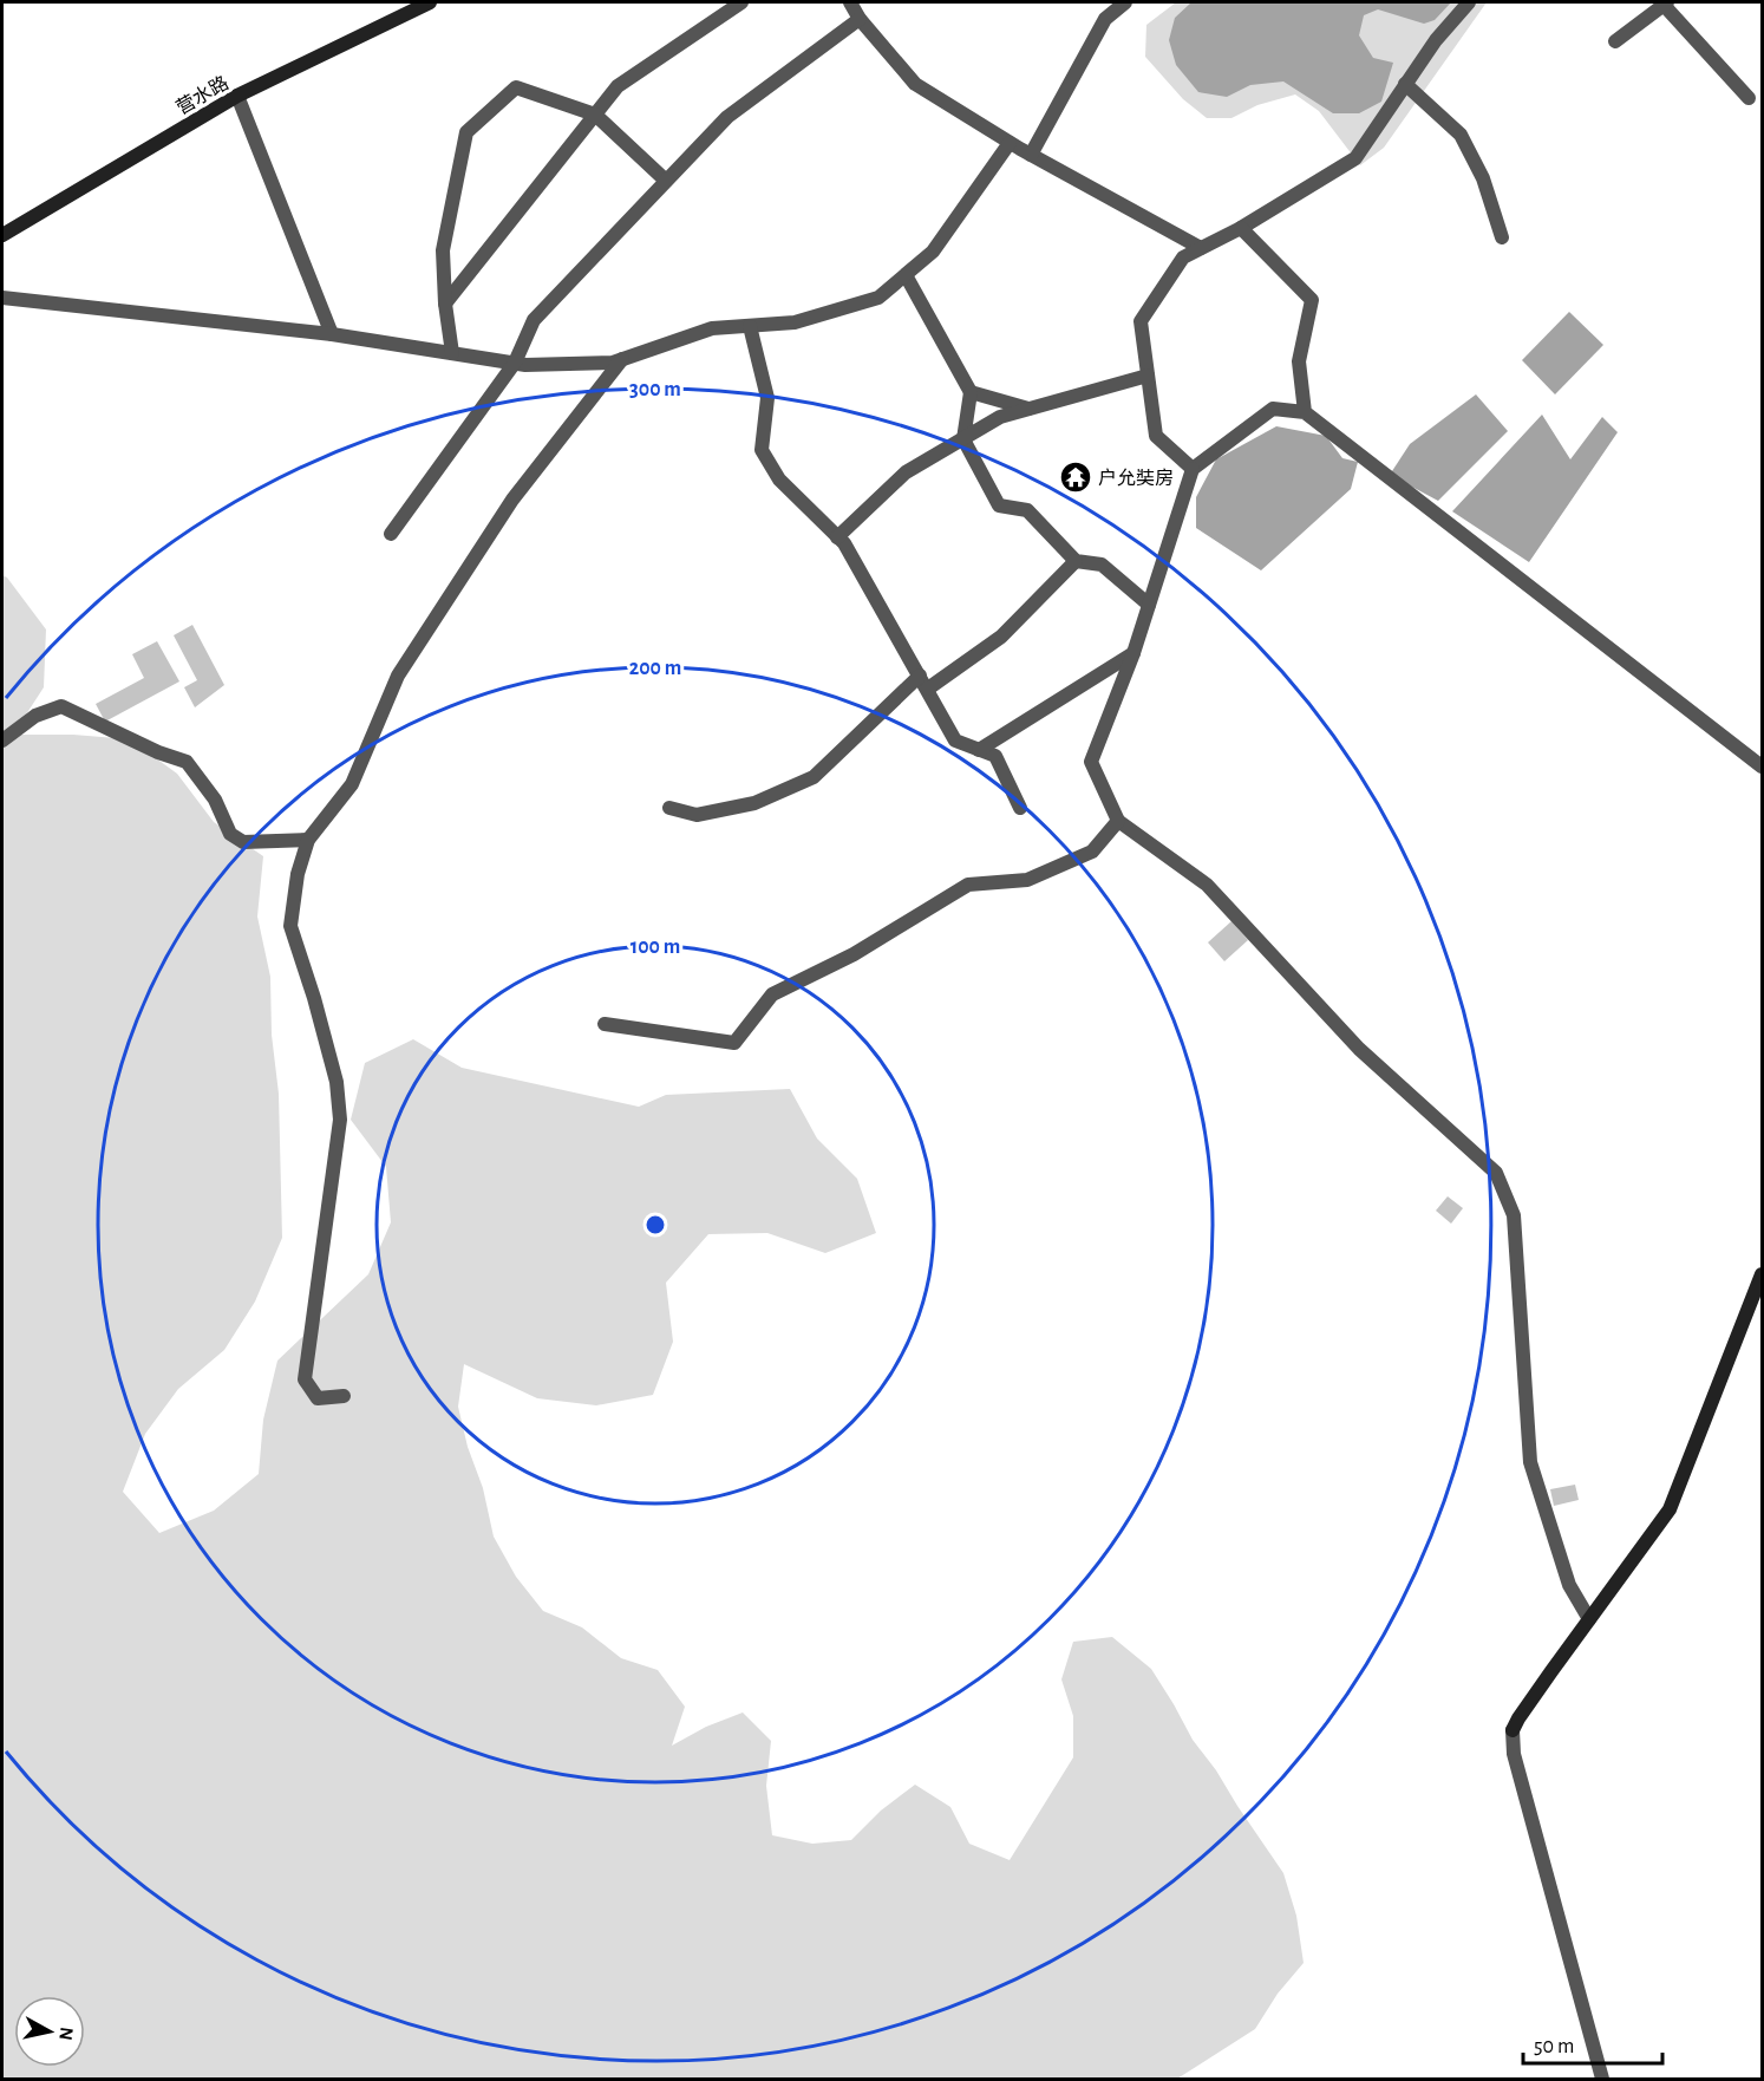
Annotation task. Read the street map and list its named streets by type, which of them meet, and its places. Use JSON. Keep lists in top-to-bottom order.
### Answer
{
  "streets": {
    "street": ["营水路"]
  },
  "places": {
    "temple": ["户允奘房"]
  },
  "scale_bar": "50 m",
  "north": "right",
  "rings": ["300 m", "200 m", "100 m"]
}
